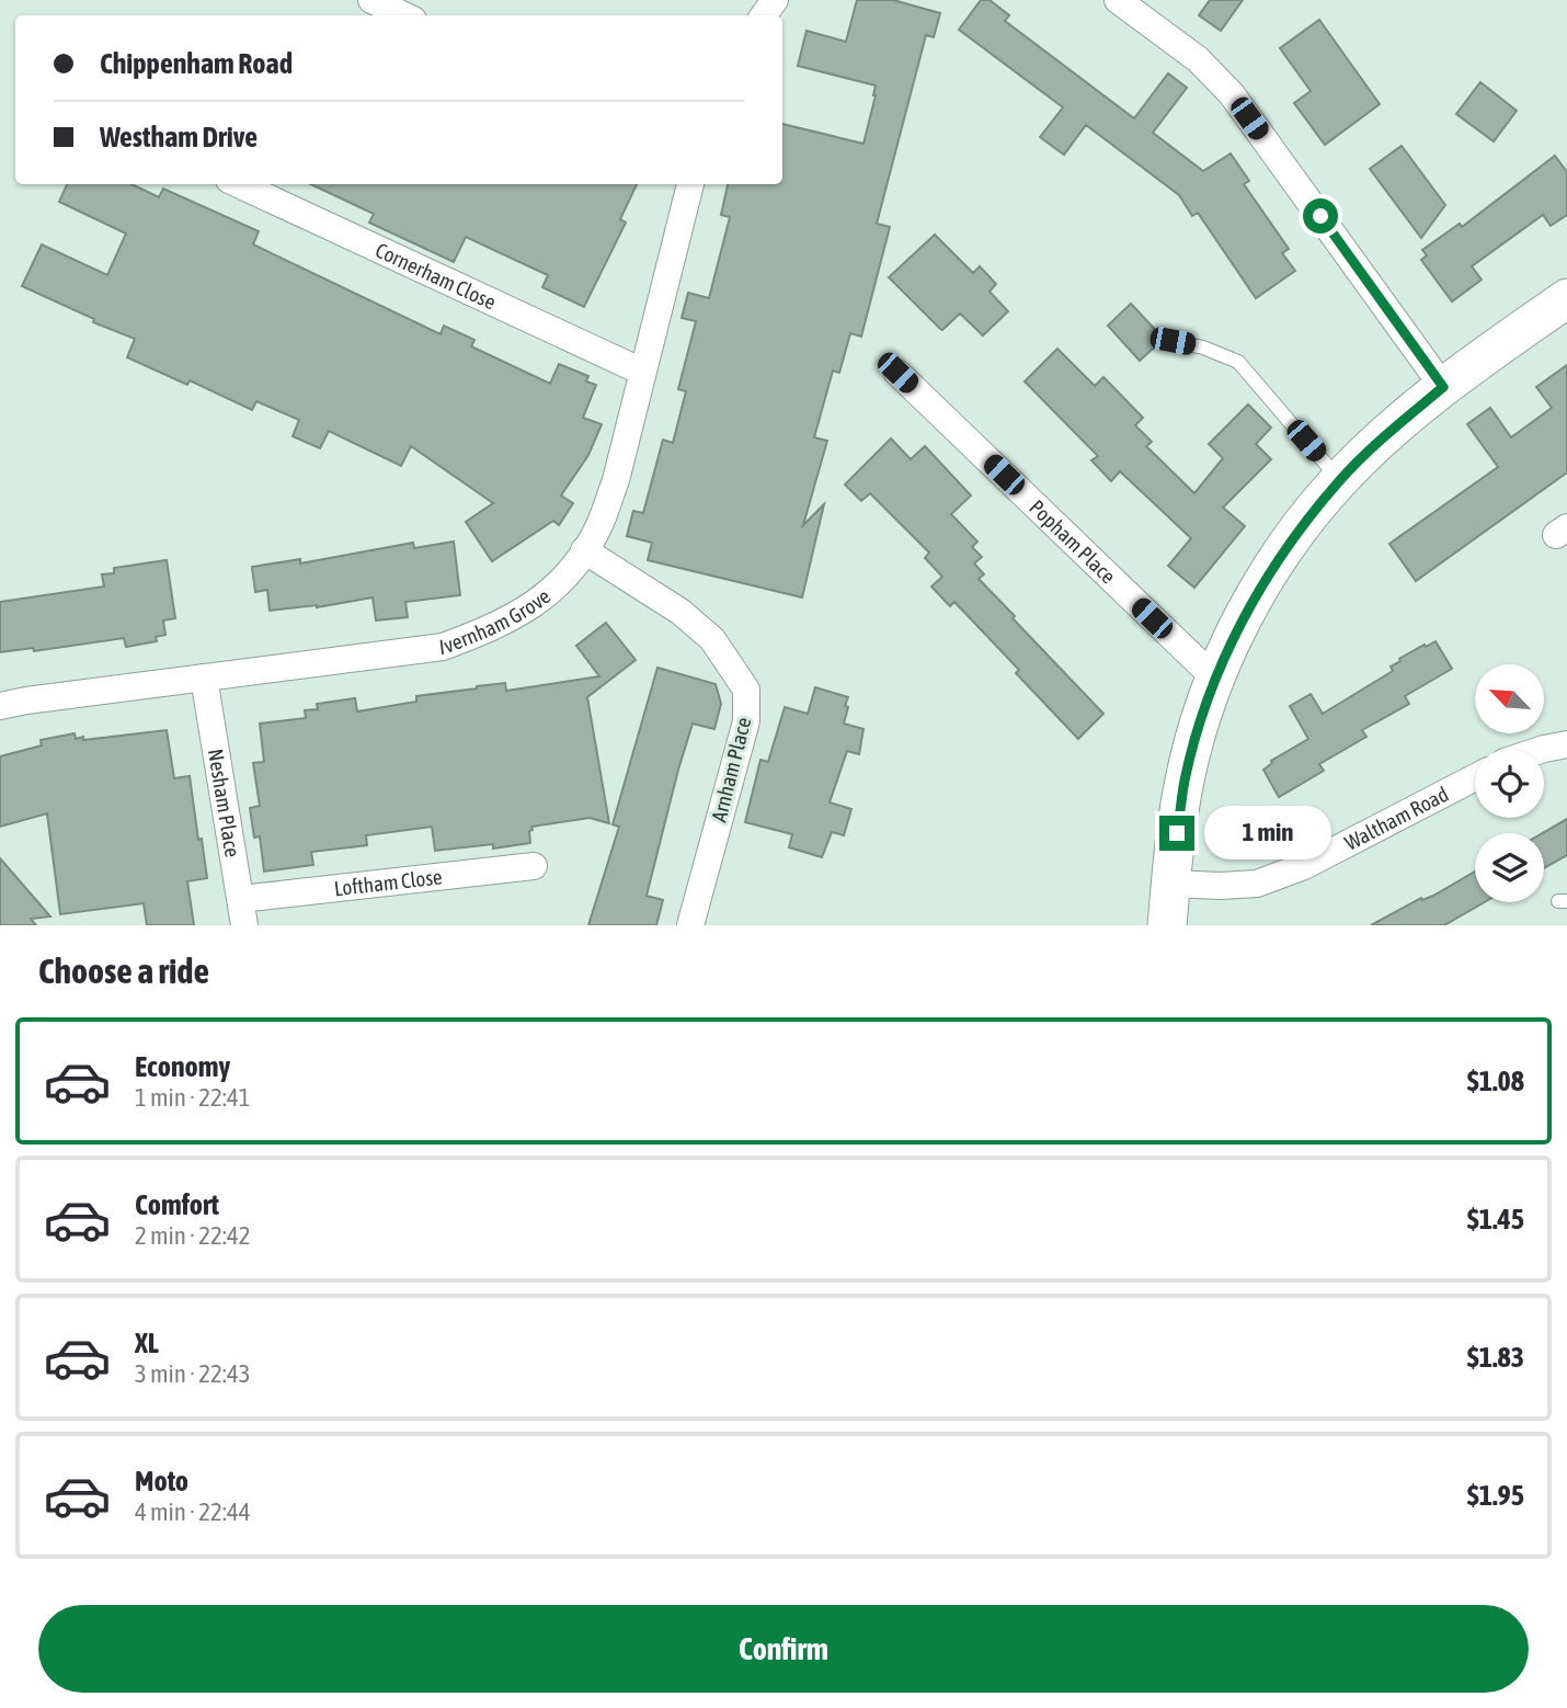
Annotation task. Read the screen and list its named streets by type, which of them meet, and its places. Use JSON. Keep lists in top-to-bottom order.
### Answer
{
  "streets": {
    "street": [
      "Cornerham Close",
      "Popham Place",
      "Ivernham Grove",
      "Arnham Place",
      "Nesham Place",
      "Waltham Road",
      "Loftham Close"
    ]
  },
  "crossings": [
    ["Cornerham Close", "Ivernham Grove"],
    ["Ivernham Grove", "Arnham Place"],
    ["Ivernham Grove", "Nesham Place"],
    ["Nesham Place", "Loftham Close"]
  ],
  "north": "top left",
  "page": {
    "banner": ["Chippenham Road", "Westham Drive"],
    "bubble": "1 min",
    "heading": "Choose a ride",
    "list": [
      {
        "name": "Economy",
        "note": "1 min · 22:41",
        "value": "$1.08"
      },
      {
        "name": "Comfort",
        "note": "2 min · 22:42",
        "value": "$1.45"
      },
      {
        "name": "XL",
        "note": "3 min · 22:43",
        "value": "$1.83"
      },
      {
        "name": "Moto",
        "note": "4 min · 22:44",
        "value": "$1.95"
      }
    ],
    "buttons": "Confirm"
  }
}
